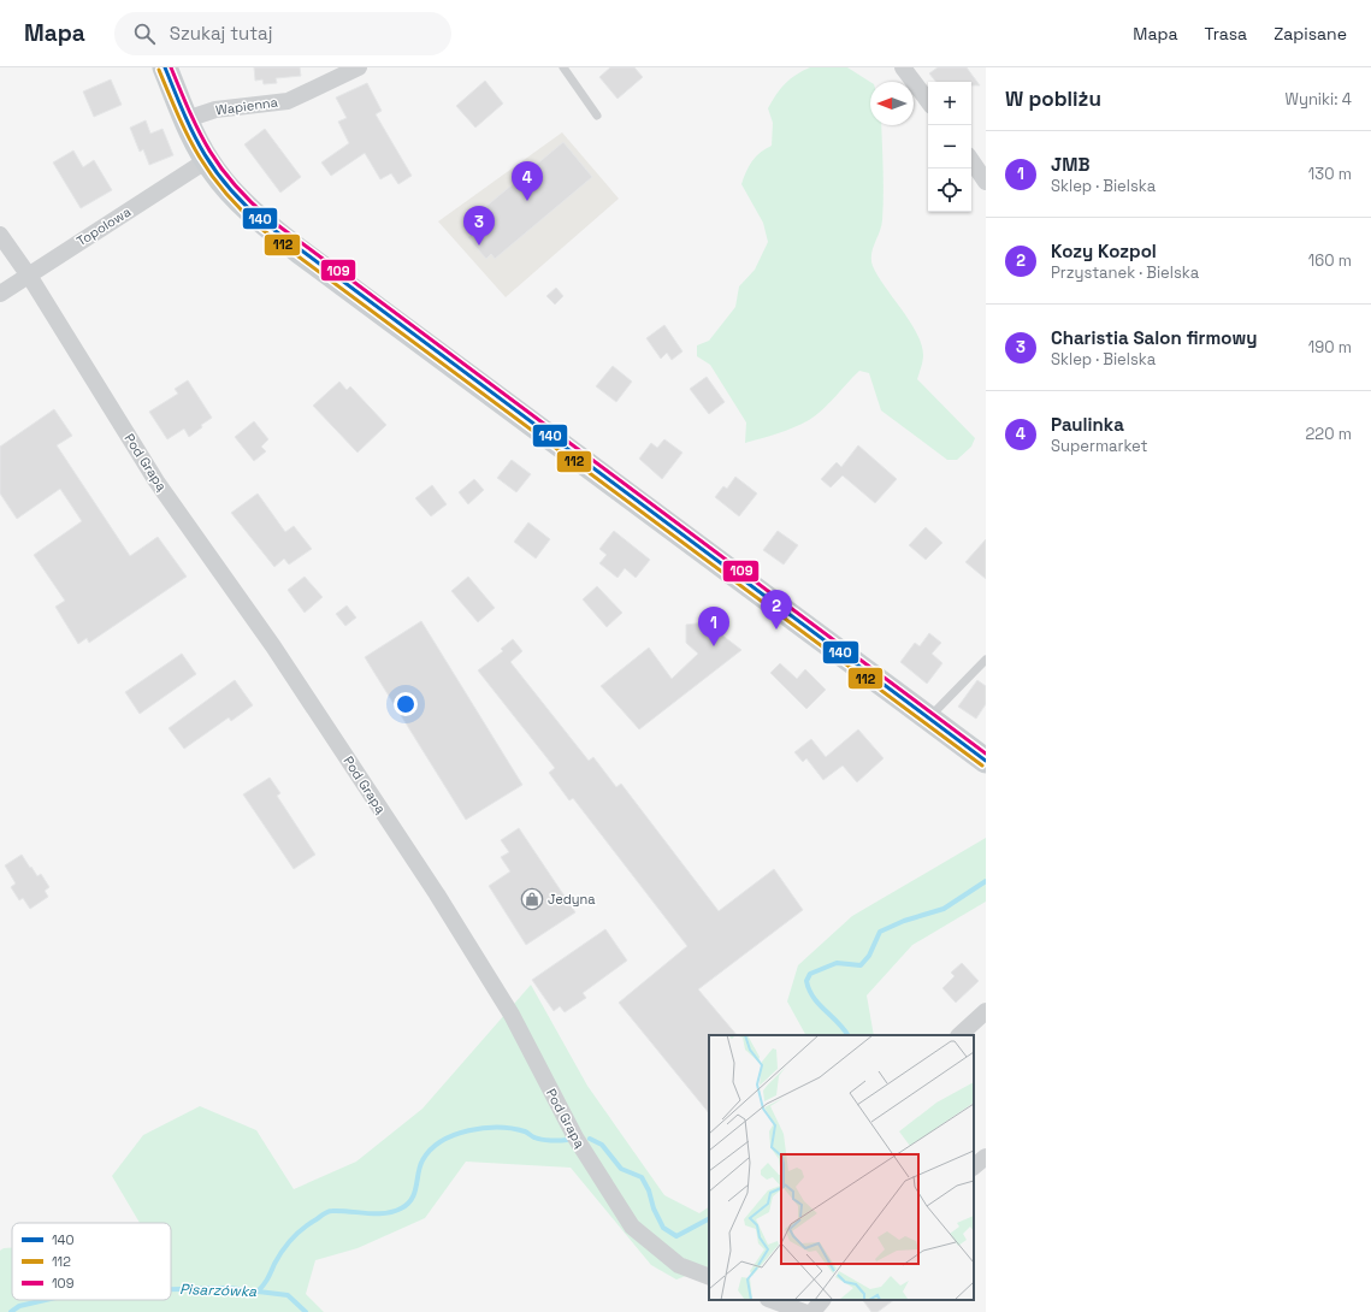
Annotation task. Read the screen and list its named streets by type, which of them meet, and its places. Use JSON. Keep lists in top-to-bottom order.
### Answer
{
  "streets": {
    "street": ["Wapienna", "Topolowa", "Pod Grapą"]
  },
  "crossings": [
    ["Topolowa", "Pod Grapą"]
  ],
  "water": ["Pisarzówka"],
  "places": {
    "shop": ["Jedyna"]
  },
  "lines": ["transit line 140", "transit line 109", "transit line 112"],
  "legend": ["140", "112", "109"],
  "north": "left",
  "page": {
    "header": "Mapa",
    "search": "Szukaj tutaj",
    "nav": ["Mapa", "Trasa", "Zapisane"],
    "heading": ["W pobliżu", "Wyniki: 4"],
    "map_buttons": ["+", "−"],
    "list": [
      {
        "mark": "1",
        "name": "JMB",
        "note": "Sklep · Bielska",
        "value": "130 m"
      },
      {
        "mark": "2",
        "name": "Kozy Kozpol",
        "note": "Przystanek · Bielska",
        "value": "160 m"
      },
      {
        "mark": "3",
        "name": "Charistia Salon firmowy",
        "note": "Sklep · Bielska",
        "value": "190 m"
      },
      {
        "mark": "4",
        "name": "Paulinka",
        "note": "Supermarket",
        "value": "220 m"
      }
    ],
    "pins": [
      "4",
      "3",
      "2",
      "1"
    ]
  }
}
